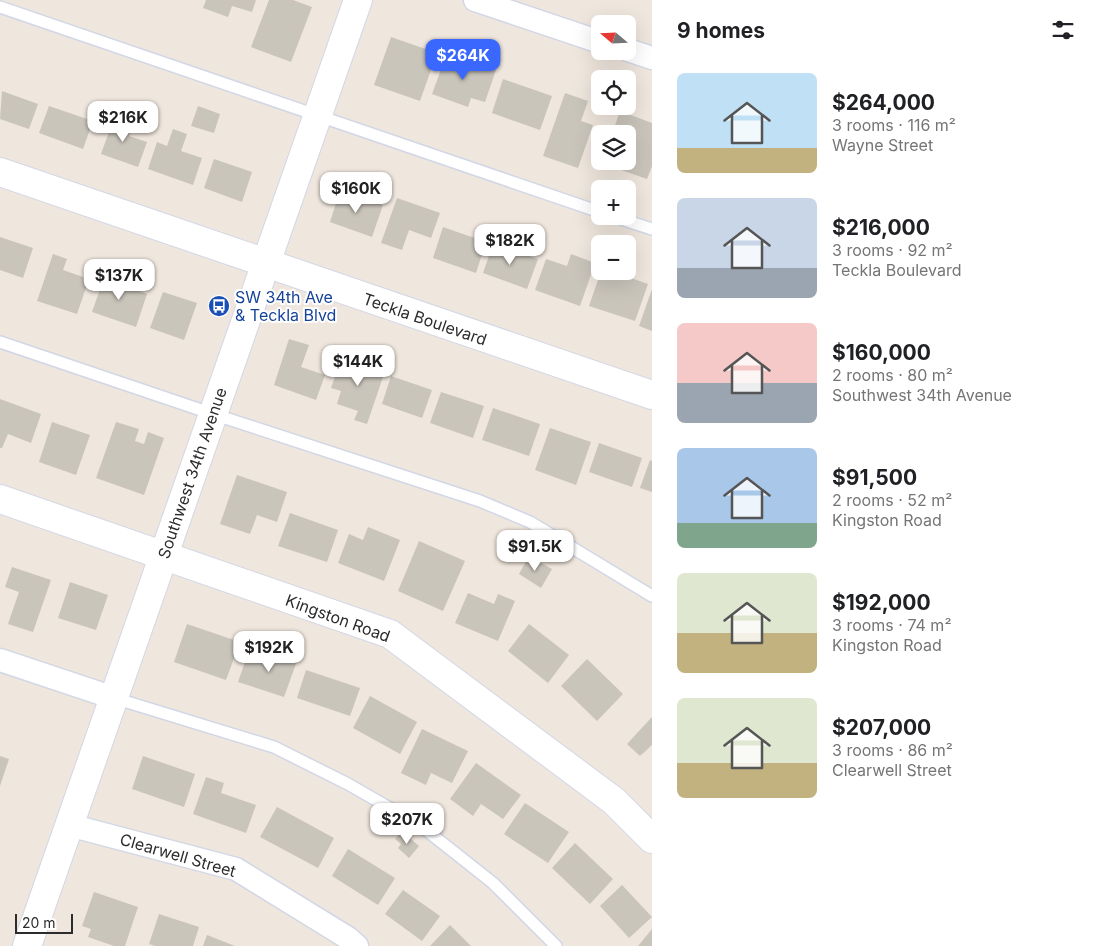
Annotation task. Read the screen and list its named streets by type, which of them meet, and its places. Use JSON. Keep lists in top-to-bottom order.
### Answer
{
  "streets": {
    "main road": ["Teckla Boulevard", "Southwest 34th Avenue", "Kingston Road"],
    "street": ["Clearwell Street"]
  },
  "crossings": [
    ["Teckla Boulevard", "Southwest 34th Avenue"],
    ["Southwest 34th Avenue", "Kingston Road"],
    ["Southwest 34th Avenue", "Clearwell Street"]
  ],
  "places": {
    "bus stop": ["SW 34th Ave & Teckla Blvd"]
  },
  "scale_bar": "20 m",
  "north": "left",
  "page": {
    "heading": "9 homes",
    "map_buttons": ["+", "−"],
    "price": [
      "$264K",
      "$216K",
      "$160K",
      "$182K",
      "$137K",
      "$144K",
      "$91.5K",
      "$192K",
      "$207K"
    ],
    "list": [
      {
        "name": "$264,000",
        "note": "3 rooms · 116 m² · Wayne Street"
      },
      {
        "name": "$216,000",
        "note": "3 rooms · 92 m² · Teckla Boulevard"
      },
      {
        "name": "$160,000",
        "note": "2 rooms · 80 m² · Southwest 34th Avenue"
      },
      {
        "name": "$91,500",
        "note": "2 rooms · 52 m² · Kingston Road"
      },
      {
        "name": "$192,000",
        "note": "3 rooms · 74 m² · Kingston Road"
      },
      {
        "name": "$207,000",
        "note": "3 rooms · 86 m² · Clearwell Street"
      }
    ],
    "scale": "20 m"
  }
}
